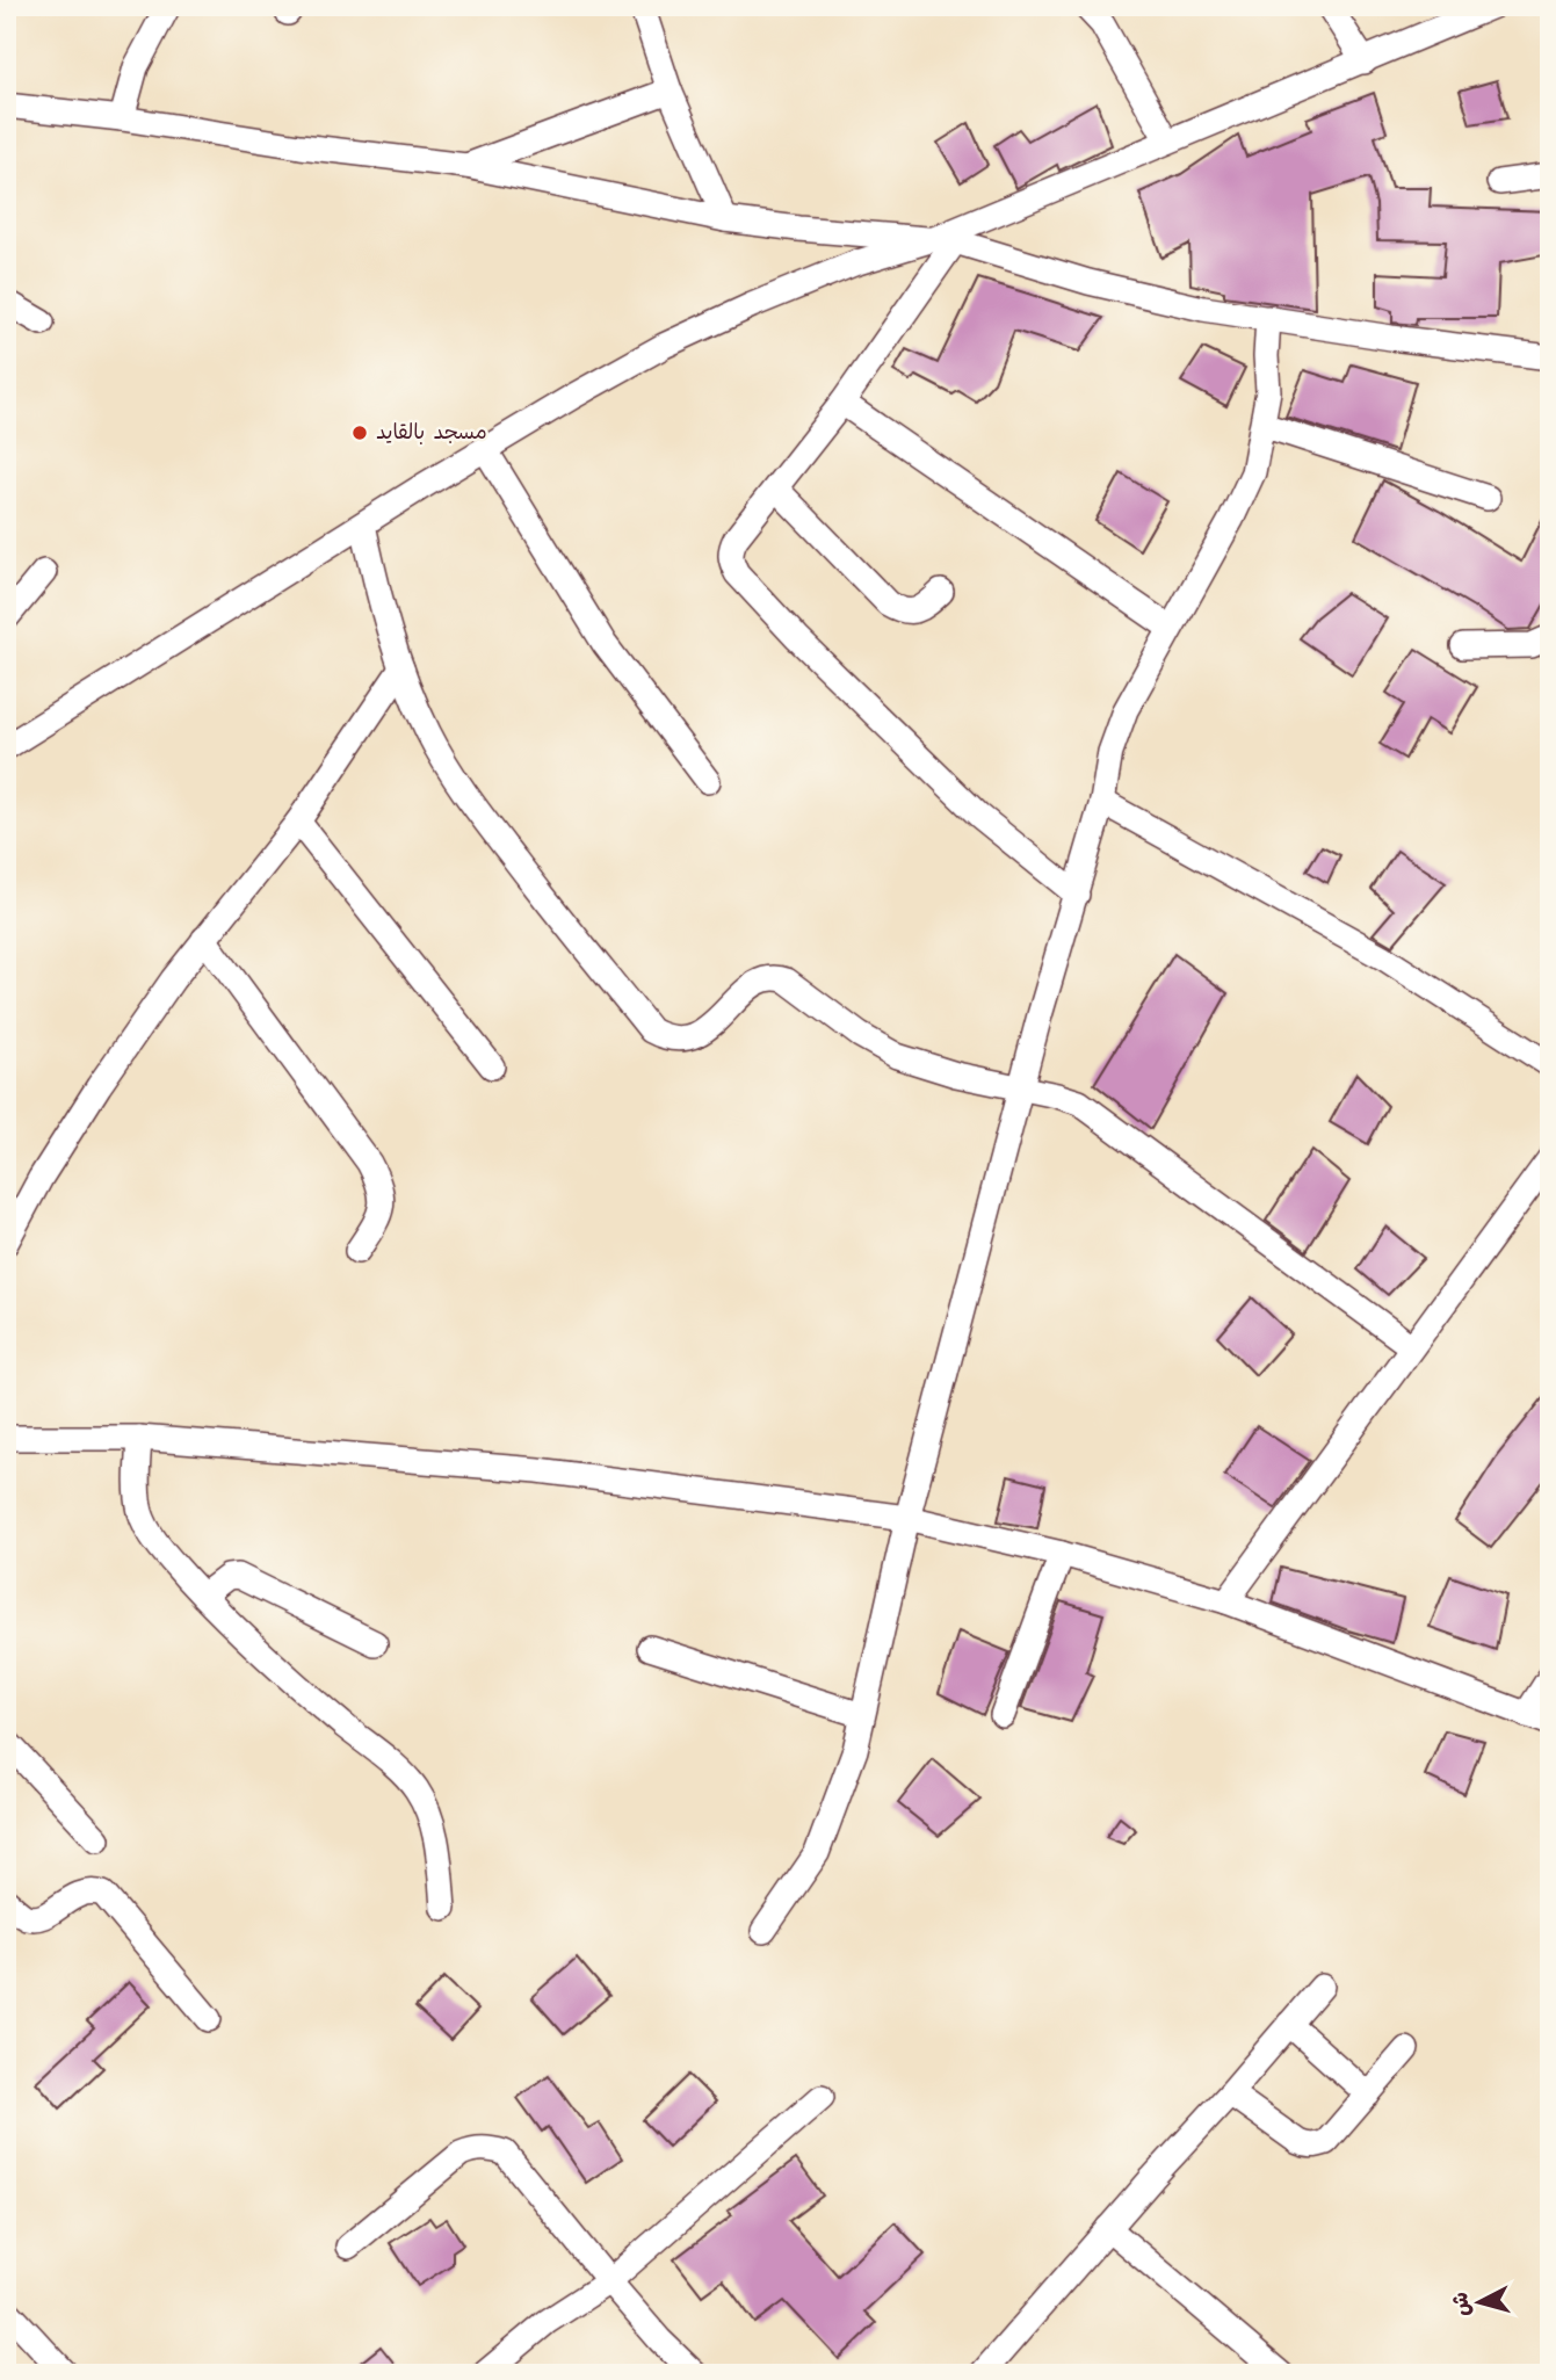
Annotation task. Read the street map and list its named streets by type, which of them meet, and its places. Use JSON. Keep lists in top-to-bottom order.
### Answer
{
  "places": ["مسجد بالقايد"],
  "north": "left"
}
